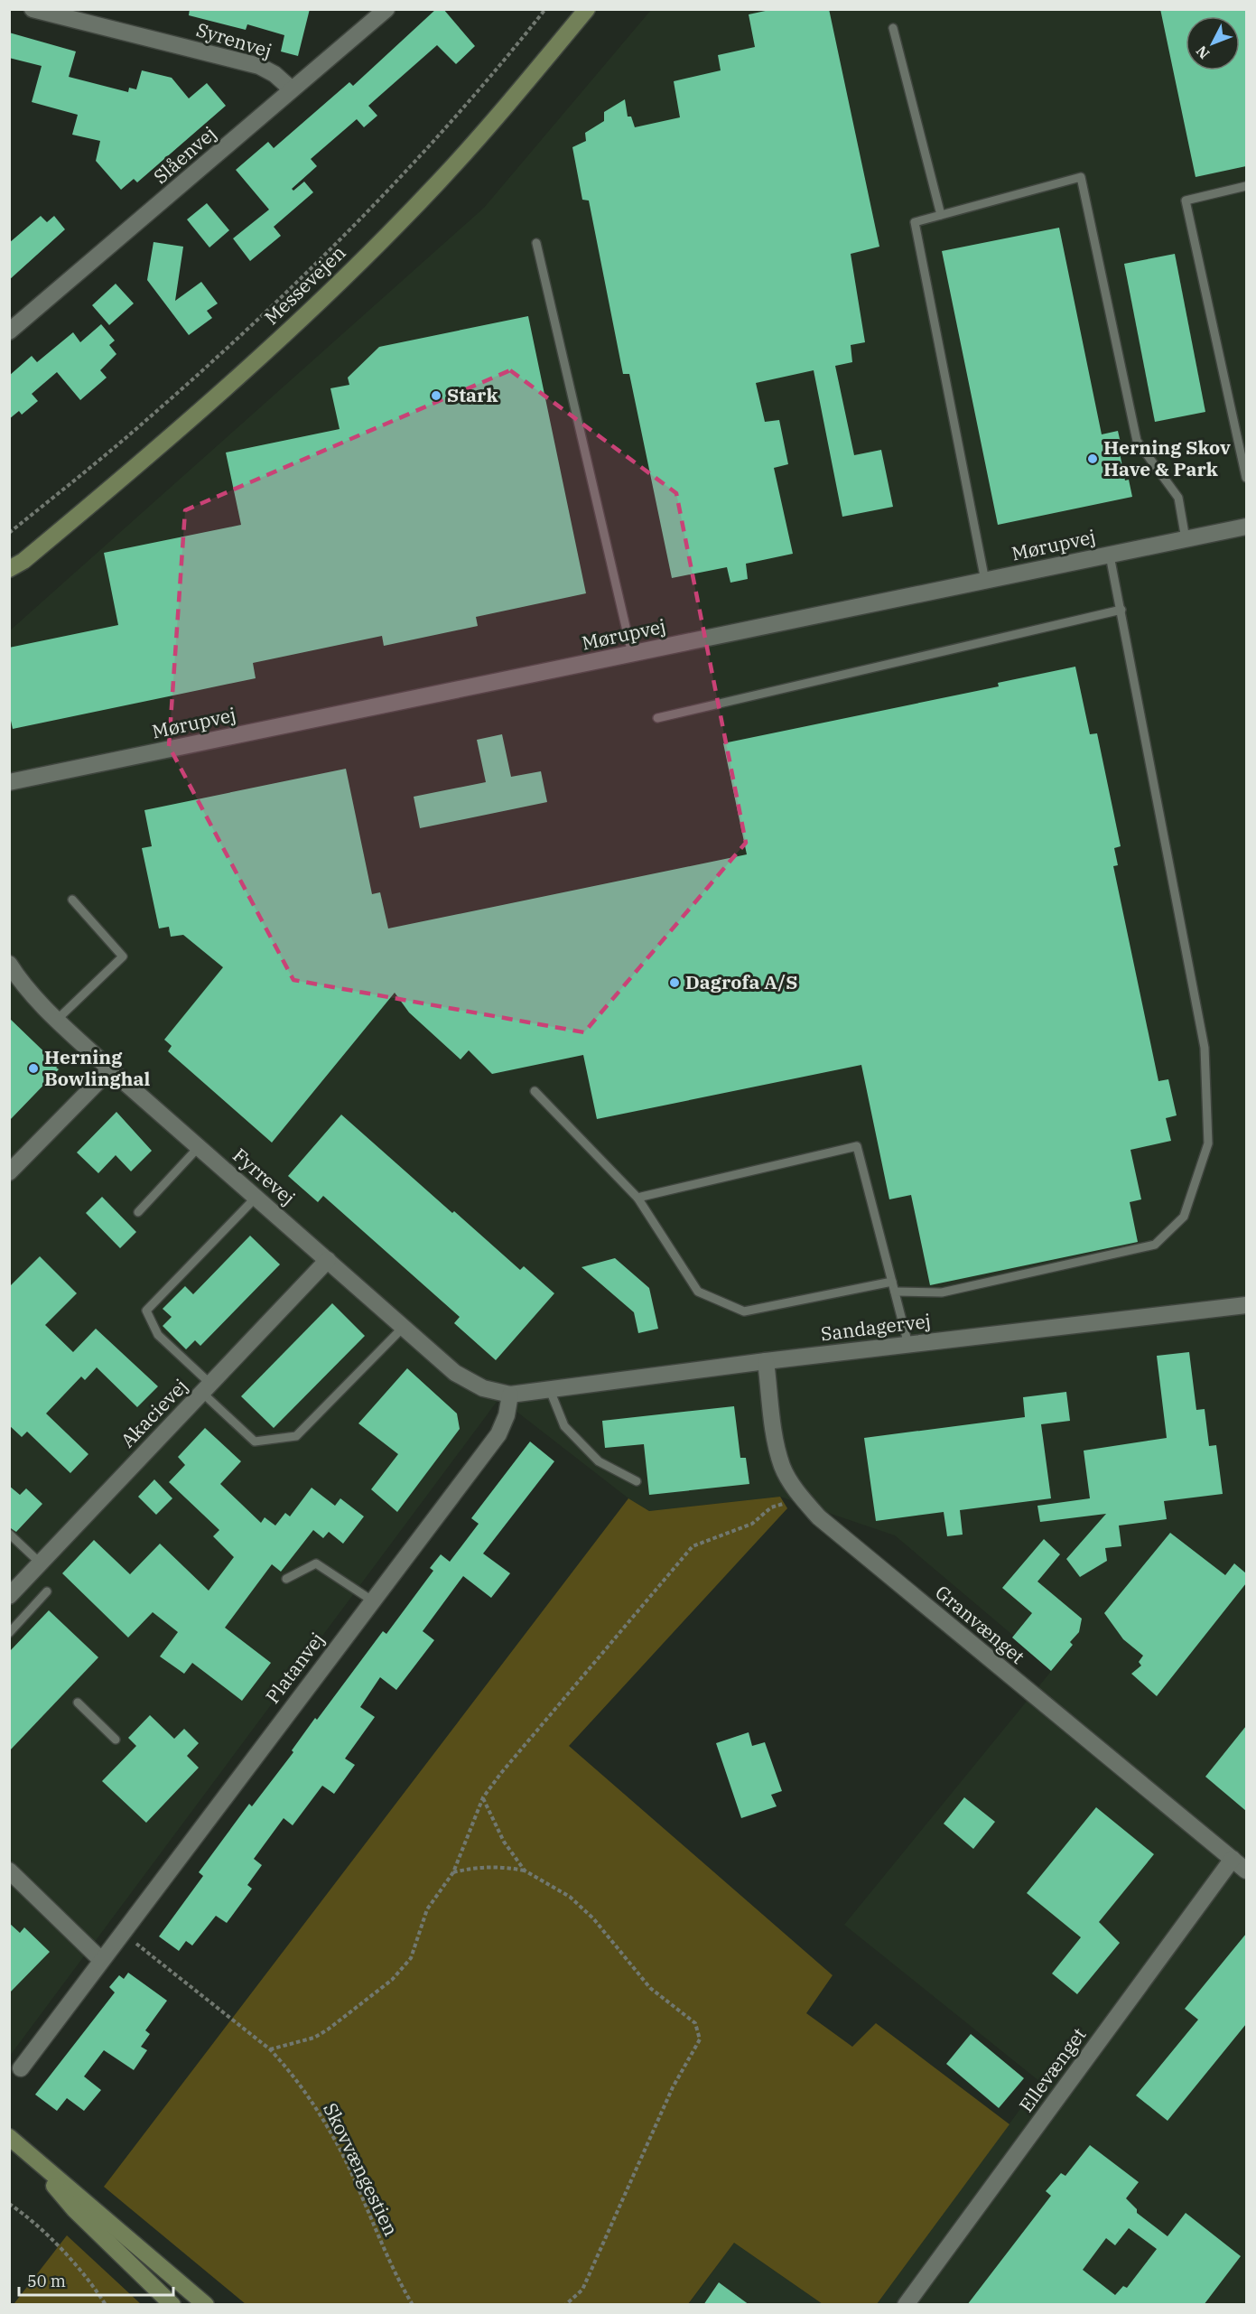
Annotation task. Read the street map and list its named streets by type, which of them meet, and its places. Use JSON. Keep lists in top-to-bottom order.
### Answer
{
  "streets": {
    "main road": ["Messevejen"],
    "street": [
      "Syrenvej",
      "Slåenvej",
      "Mørupvej",
      "Fyrrevej",
      "Sandagervej",
      "Akacievej",
      "Granvænget",
      "Platanvej",
      "Ellevænget"
    ],
    "path": ["Skovvængestien"]
  },
  "crossings": [
    ["Syrenvej", "Slåenvej"],
    ["Fyrrevej", "Sandagervej"],
    ["Fyrrevej", "Akacievej"],
    ["Fyrrevej", "Platanvej"],
    ["Sandagervej", "Granvænget"],
    ["Sandagervej", "Platanvej"],
    ["Granvænget", "Ellevænget"],
    ["Platanvej", "Skovvængestien"]
  ],
  "places": [
    "Stark",
    "Herning Skov Have & Park",
    "Dagrofa A/S",
    "Herning Bowlinghal"
  ],
  "scale_bar": "50 m",
  "north": "bottom left"
}
